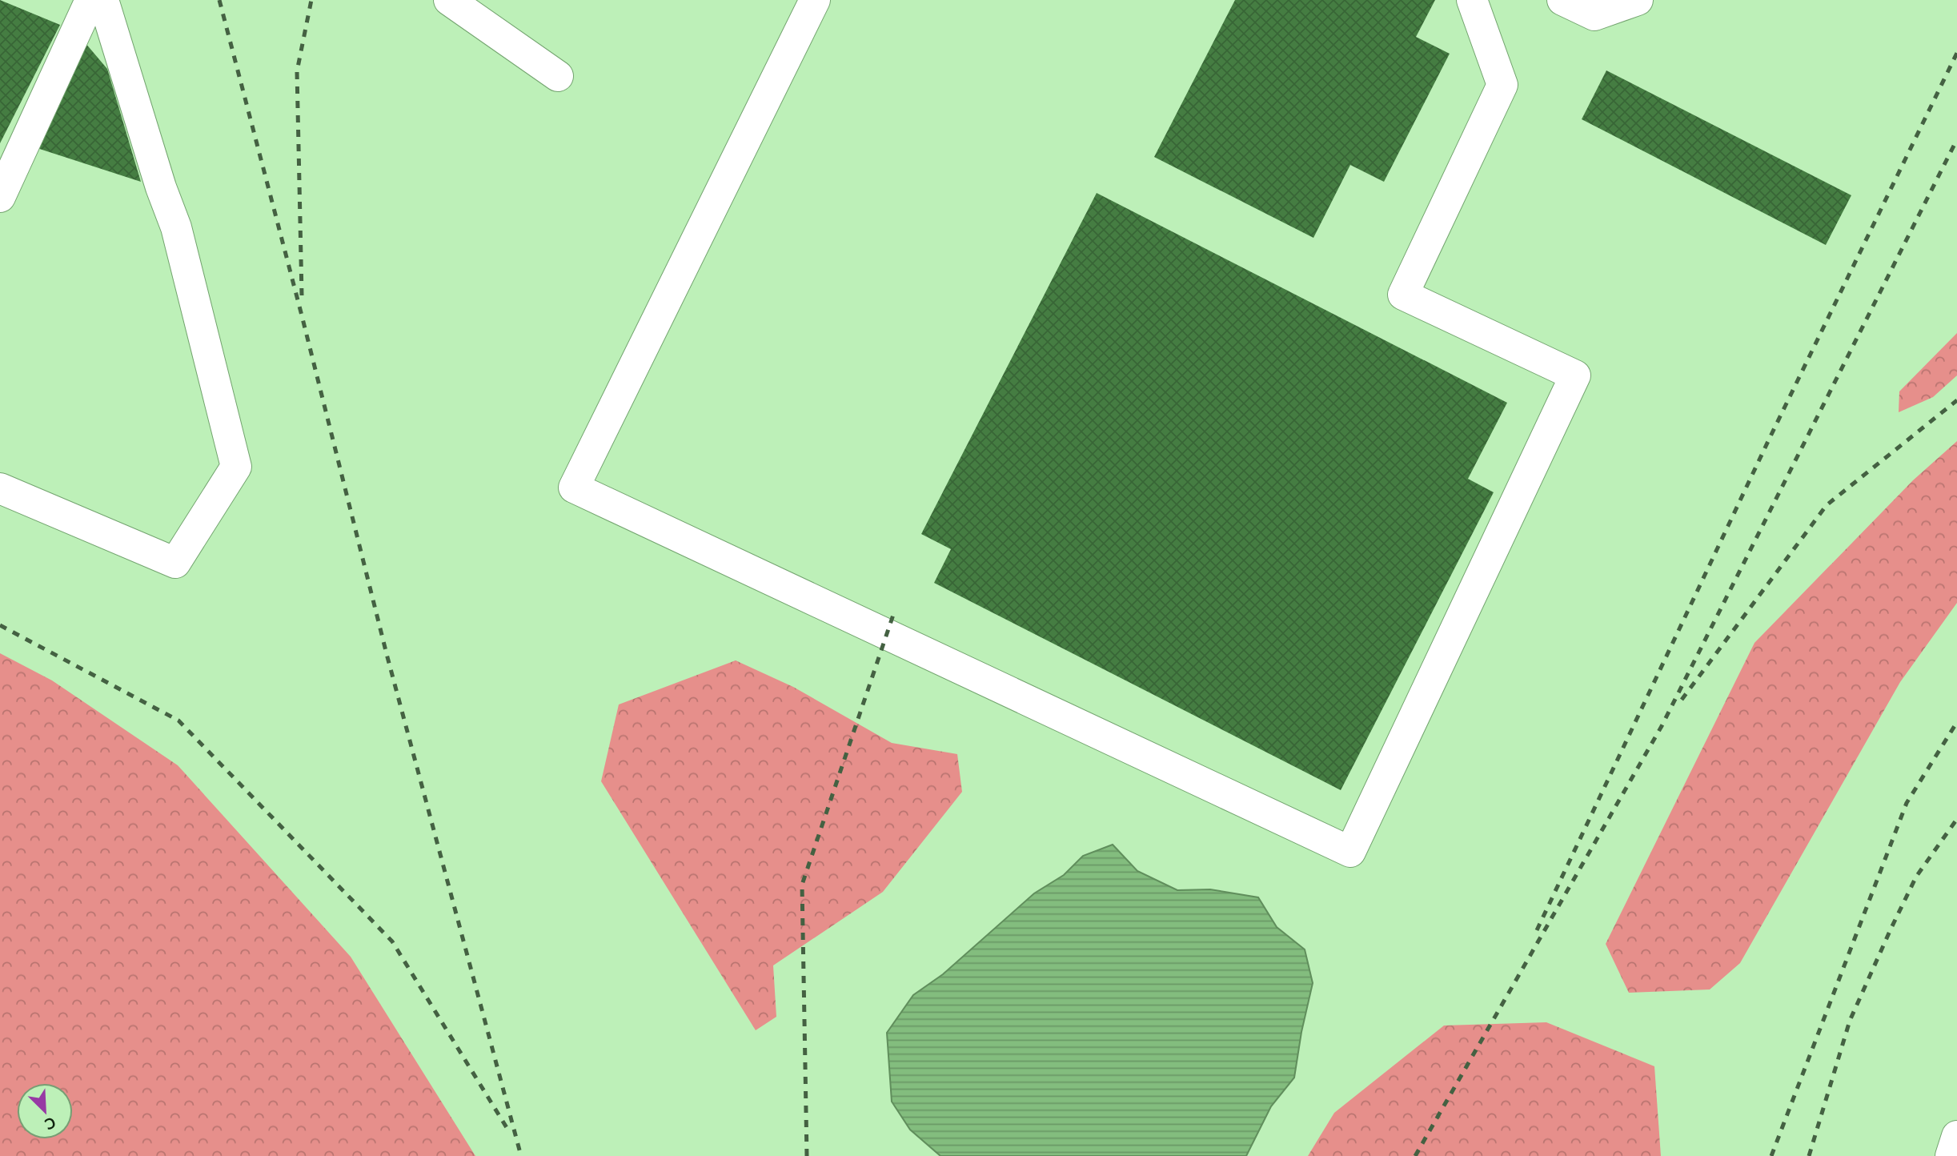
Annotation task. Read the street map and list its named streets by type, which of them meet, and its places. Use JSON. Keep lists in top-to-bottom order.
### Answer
{
  "north": "bottom right"
}
